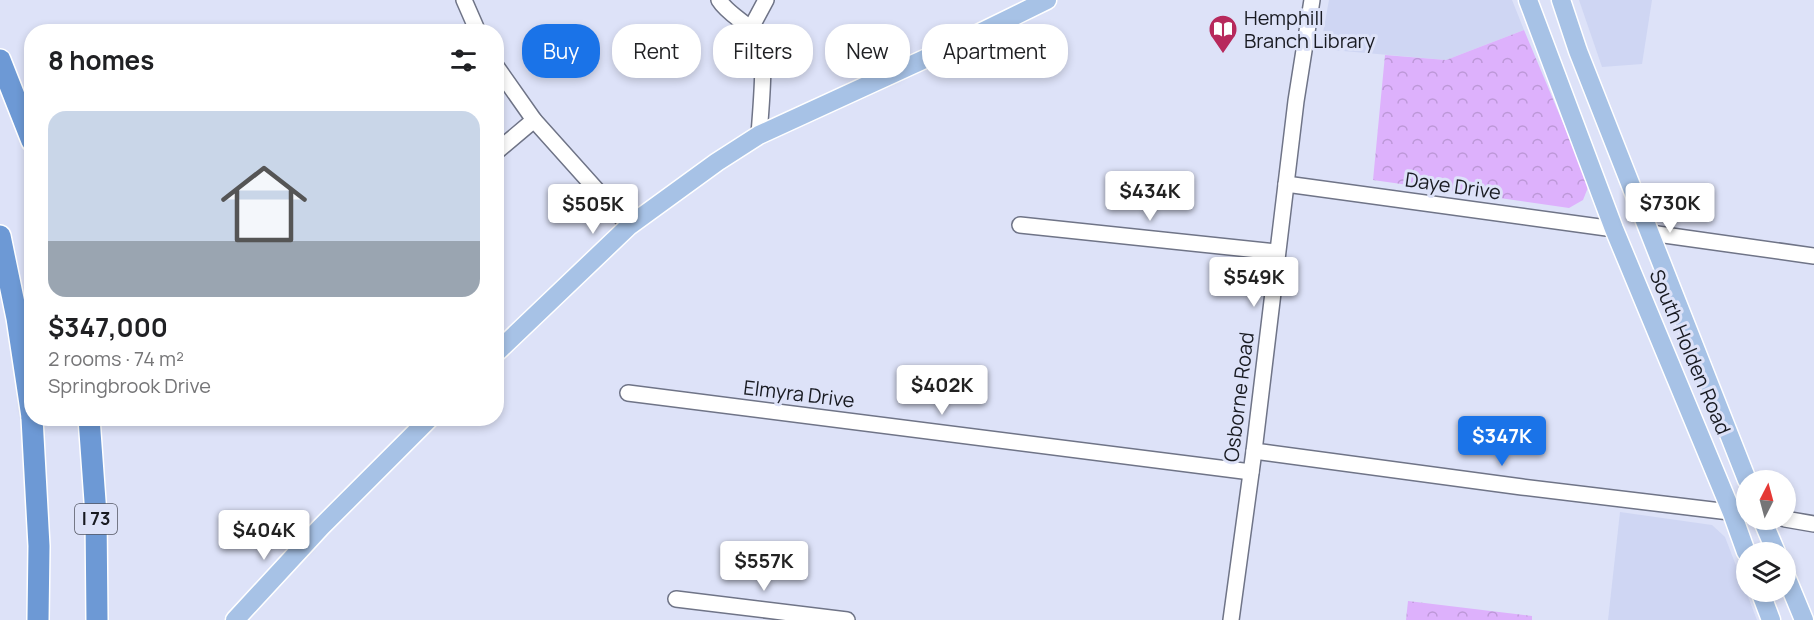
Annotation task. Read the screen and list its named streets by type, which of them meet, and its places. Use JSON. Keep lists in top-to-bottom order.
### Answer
{
  "streets": {
    "highway": ["I 73"],
    "main road": ["South Holden Road"],
    "street": ["Daye Drive", "Elmyra Drive", "Osborne Road"]
  },
  "crossings": [
    ["Daye Drive", "South Holden Road"],
    ["Daye Drive", "Osborne Road"],
    ["Elmyra Drive", "Osborne Road"]
  ],
  "places": {
    "library": ["Hemphill Branch Library"]
  },
  "north": "top",
  "page": {
    "chip": [
      "Buy",
      "Rent",
      "Filters",
      "New",
      "Apartment"
    ],
    "heading": "8 homes",
    "list": [
      {
        "name": "$347,000",
        "note": "2 rooms · 74 m² · Springbrook Drive"
      }
    ],
    "price": [
      "$434K",
      "$730K",
      "$505K",
      "$549K",
      "$402K",
      "$347K",
      "$404K",
      "$557K"
    ]
  }
}
